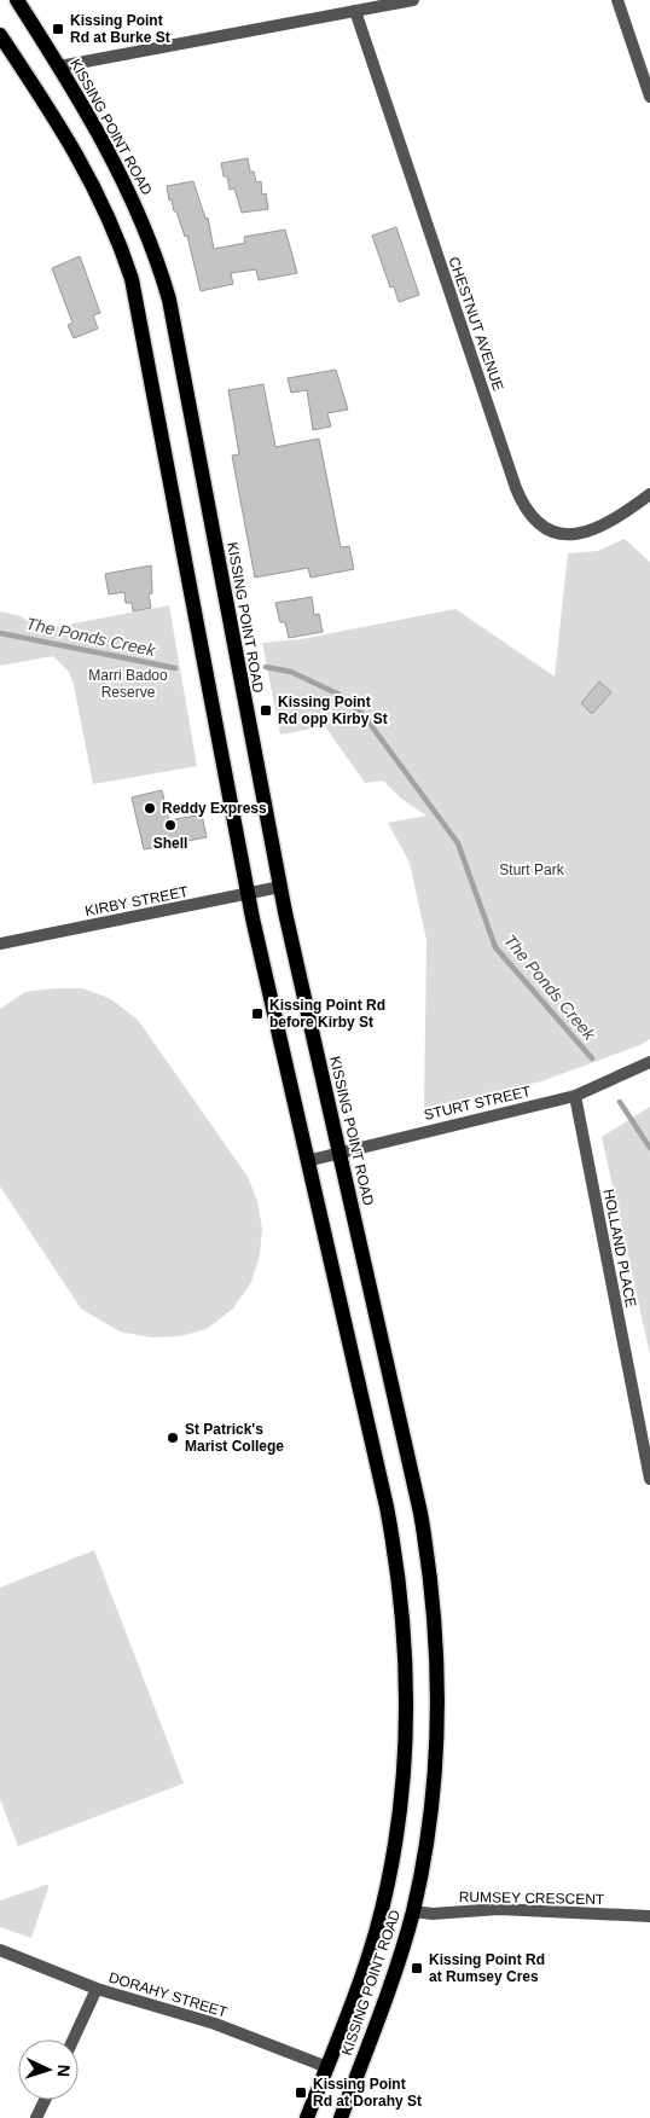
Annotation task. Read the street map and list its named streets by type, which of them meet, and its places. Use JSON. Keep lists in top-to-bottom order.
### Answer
{
  "streets": {
    "main road": ["KISSING POINT ROAD"],
    "street": [
      "CHESTNUT AVENUE",
      "KIRBY STREET",
      "STURT STREET",
      "HOLLAND PLACE",
      "RUMSEY CRESCENT",
      "DORAHY STREET"
    ]
  },
  "crossings": [
    ["KISSING POINT ROAD", "KIRBY STREET"],
    ["KISSING POINT ROAD", "STURT STREET"],
    ["KISSING POINT ROAD", "RUMSEY CRESCENT"],
    ["KISSING POINT ROAD", "DORAHY STREET"],
    ["STURT STREET", "HOLLAND PLACE"]
  ],
  "water": ["The Ponds Creek"],
  "parks": ["Marri Badoo Reserve", "Sturt Park"],
  "places": {
    "transit": [
      "Kissing Point Rd at Burke St",
      "Kissing Point Rd opp Kirby St",
      "Kissing Point Rd before Kirby St",
      "Kissing Point Rd at Rumsey Cres",
      "Kissing Point Rd at Dorahy St"
    ],
    "other": ["Reddy Express", "Shell", "St Patrick's Marist College"]
  },
  "north": "right"
}
